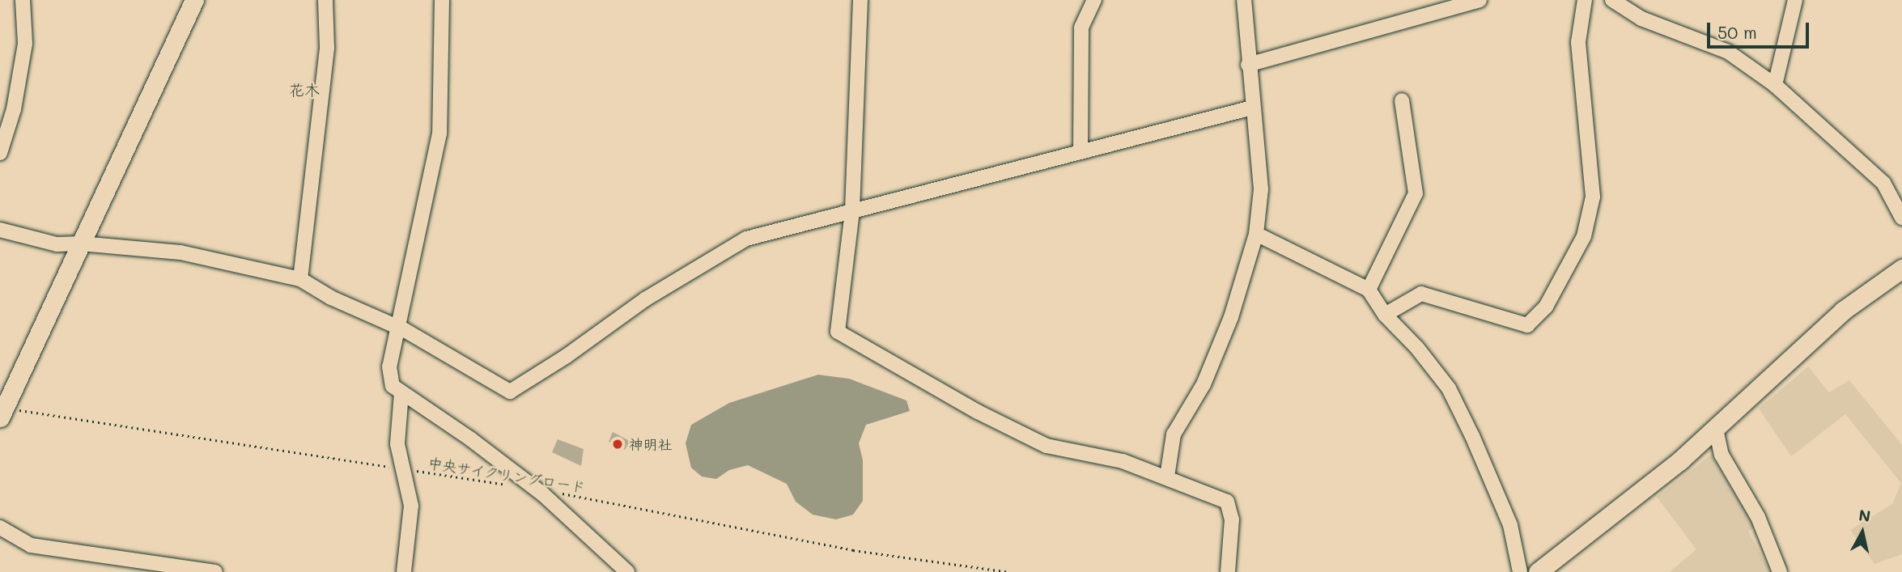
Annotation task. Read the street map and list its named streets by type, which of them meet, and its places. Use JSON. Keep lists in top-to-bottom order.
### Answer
{
  "streets": {
    "path": ["中央サイクリングロード"]
  },
  "districts": ["花木"],
  "places": ["神明社"],
  "scale_bar": "50 m",
  "north": "top"
}
